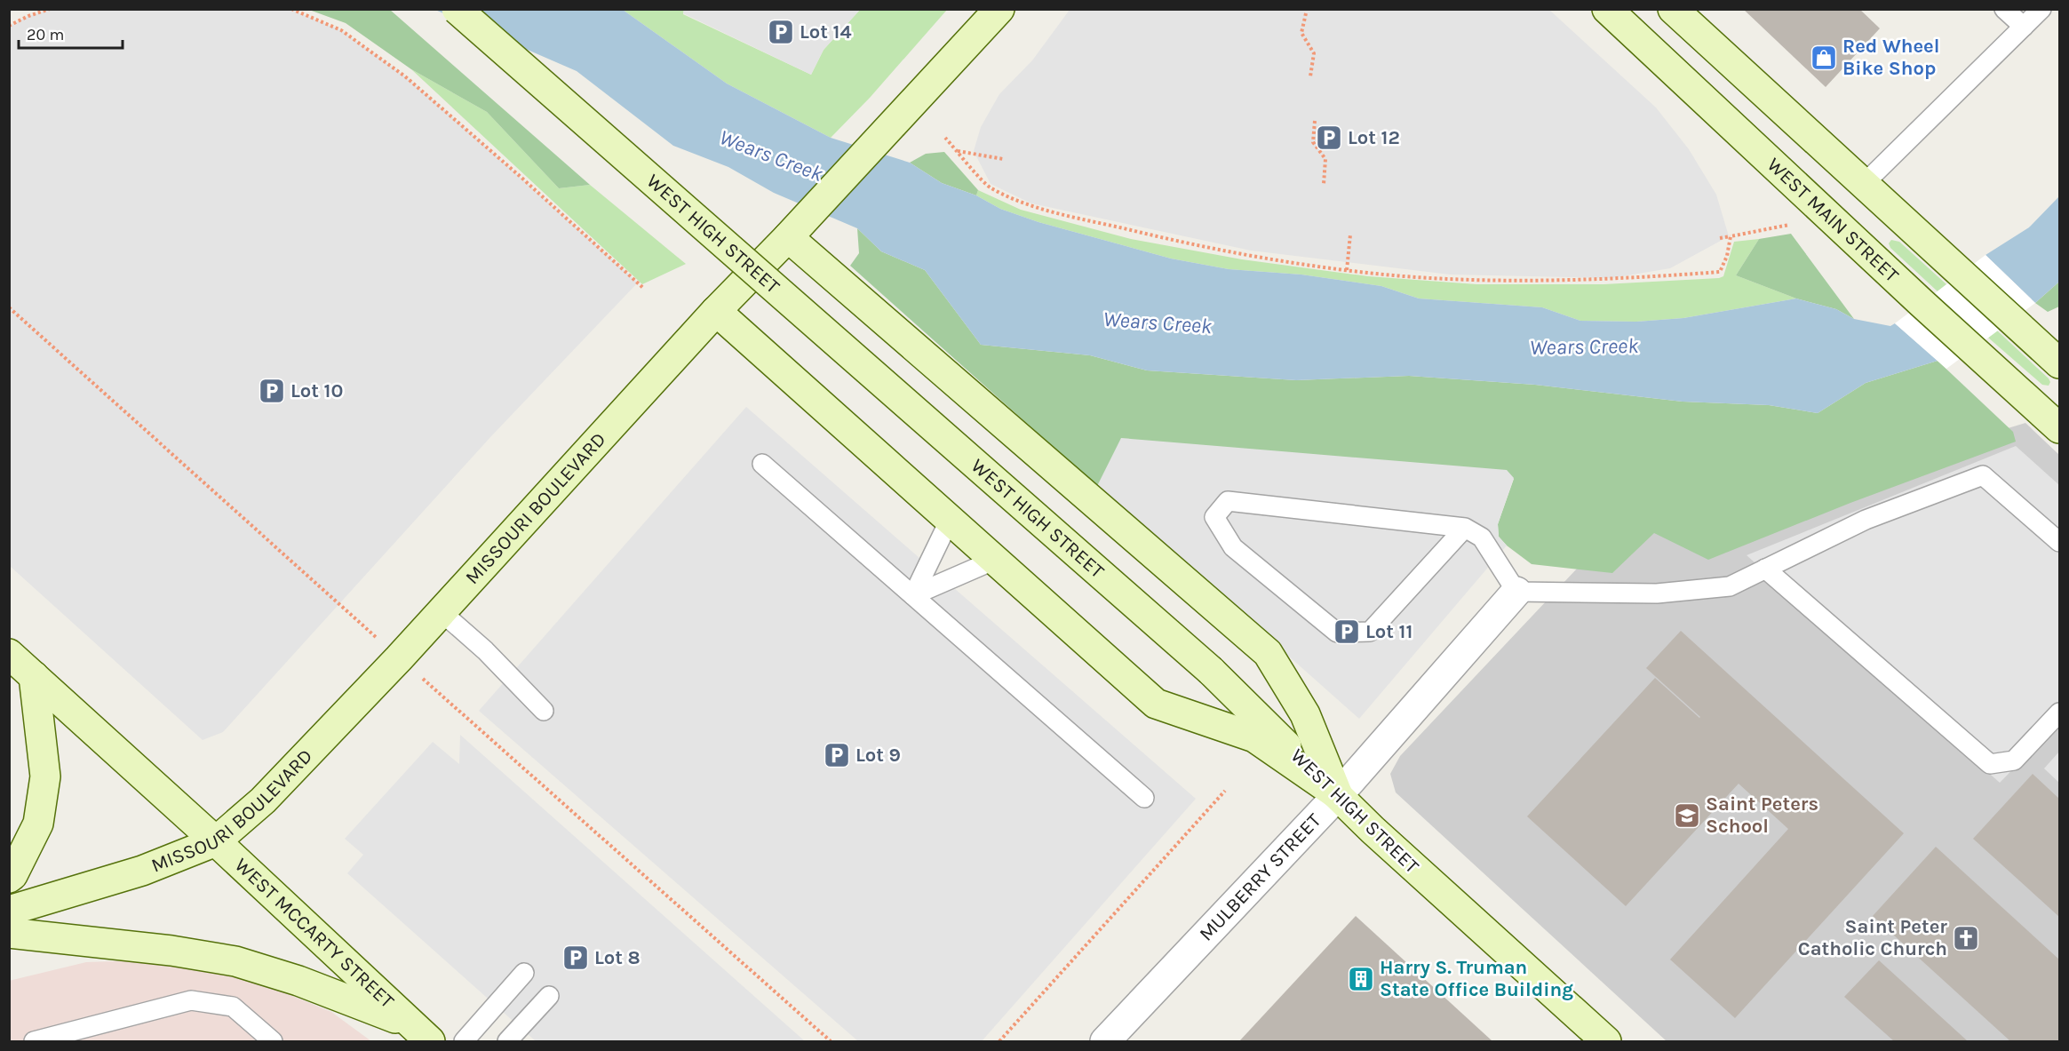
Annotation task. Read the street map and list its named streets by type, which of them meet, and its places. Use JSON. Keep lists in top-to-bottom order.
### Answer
{
  "streets": {
    "street": [
      "WEST MAIN STREET",
      "WEST HIGH STREET",
      "MISSOURI BOULEVARD",
      "MULBERRY STREET",
      "WEST MCCARTY STREET"
    ]
  },
  "crossings": [
    ["WEST HIGH STREET", "MULBERRY STREET"],
    ["MISSOURI BOULEVARD", "WEST MCCARTY STREET"]
  ],
  "water": ["Wears Creek"],
  "places": {
    "parking": [
      "Lot 14",
      "Lot 12",
      "Lot 10",
      "Lot 11",
      "Lot 9",
      "Lot 8"
    ],
    "shop": ["Red Wheel Bike Shop"],
    "school or university": ["Saint Peters School"],
    "church": ["Saint Peter Catholic Church"],
    "building": ["Harry S. Truman State Office Building"]
  },
  "scale_bar": "20 m"
}
